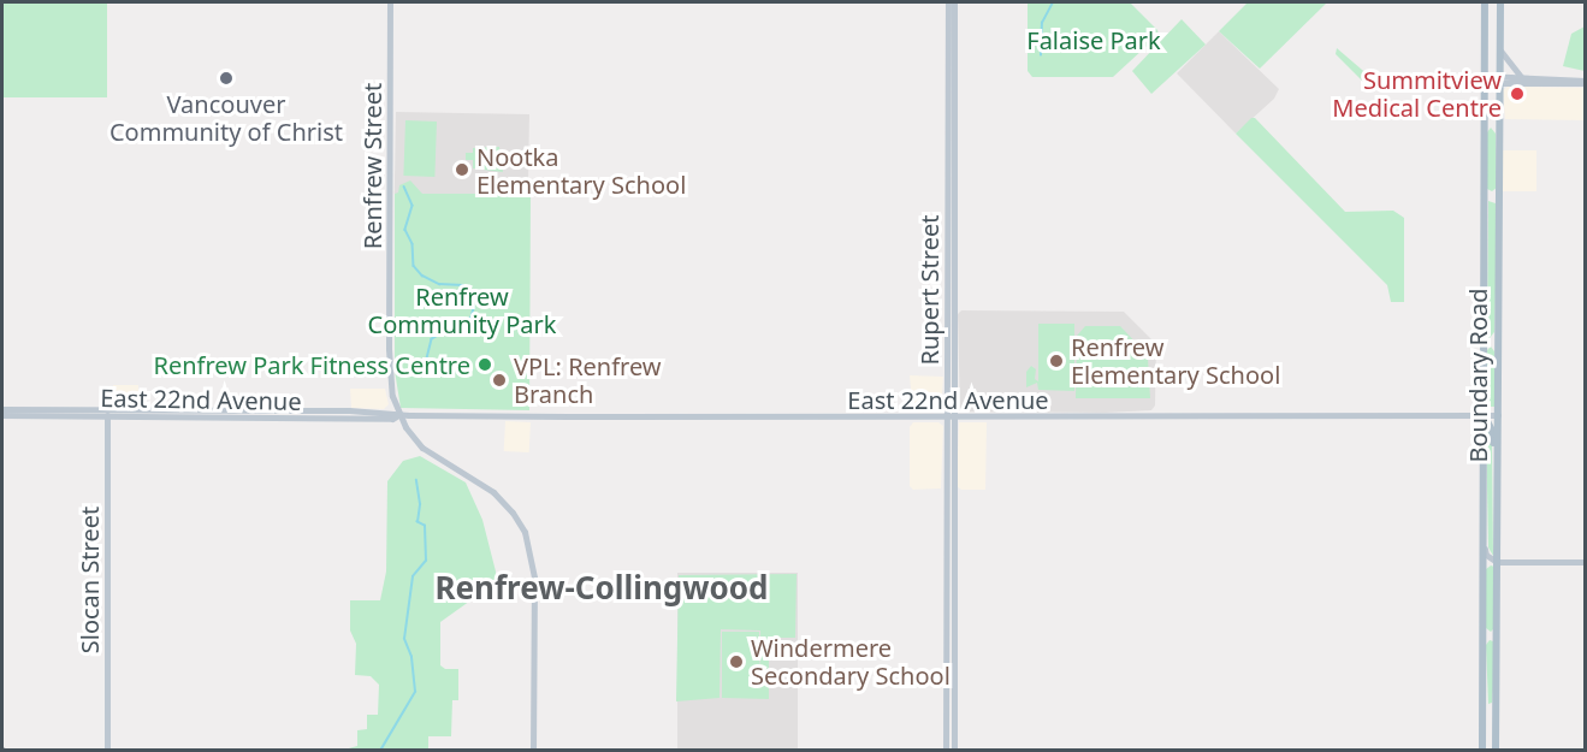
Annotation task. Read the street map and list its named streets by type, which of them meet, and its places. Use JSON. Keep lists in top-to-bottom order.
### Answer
{
  "streets": {
    "main road": ["Boundary Road"],
    "street": [
      "Renfrew Street",
      "Rupert Street",
      "East 22nd Avenue",
      "Slocan Street"
    ]
  },
  "crossings": [
    ["Renfrew Street", "East 22nd Avenue"],
    ["Rupert Street", "East 22nd Avenue"],
    ["Boundary Road", "East 22nd Avenue"],
    ["East 22nd Avenue", "Slocan Street"]
  ],
  "districts": ["Renfrew-Collingwood"],
  "parks": ["Falaise Park", "Renfrew Community Park"],
  "places": [
    "Vancouver Community of Christ",
    "Summitview Medical Centre",
    "Nootka Elementary School",
    "Renfrew Elementary School",
    "Renfrew Park Fitness Centre",
    "VPL: Renfrew Branch",
    "Windermere Secondary School"
  ]
}
